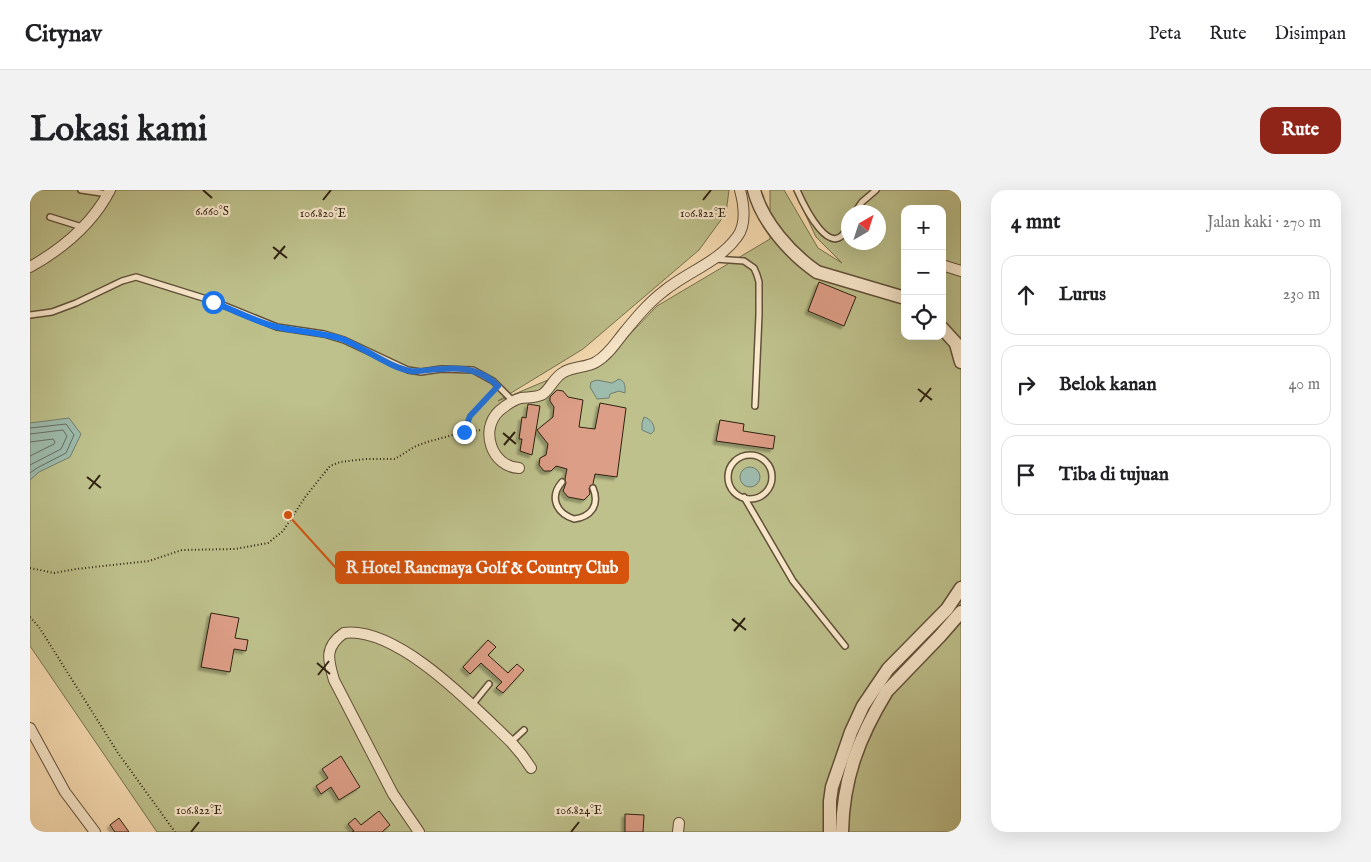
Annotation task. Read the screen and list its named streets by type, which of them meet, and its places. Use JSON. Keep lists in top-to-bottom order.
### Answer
{
  "places": ["R Hotel Rancmaya Golf & Country Club"],
  "north": "top right",
  "page": {
    "header": "Citynav",
    "nav": ["Peta", "Rute", "Disimpan"],
    "buttons": "Rute",
    "title": "Lokasi kami",
    "heading": ["4 mnt", "Jalan kaki · 270 m"],
    "map_buttons": ["+", "−"],
    "list": [
      ["Lurus", "230 m"],
      ["Belok kanan", "40 m"],
      "Tiba di tujuan"
    ]
  },
  "coordinates": [
    "6.660°S",
    "106.820°E",
    "106.822°E",
    "106.824°E"
  ]
}
